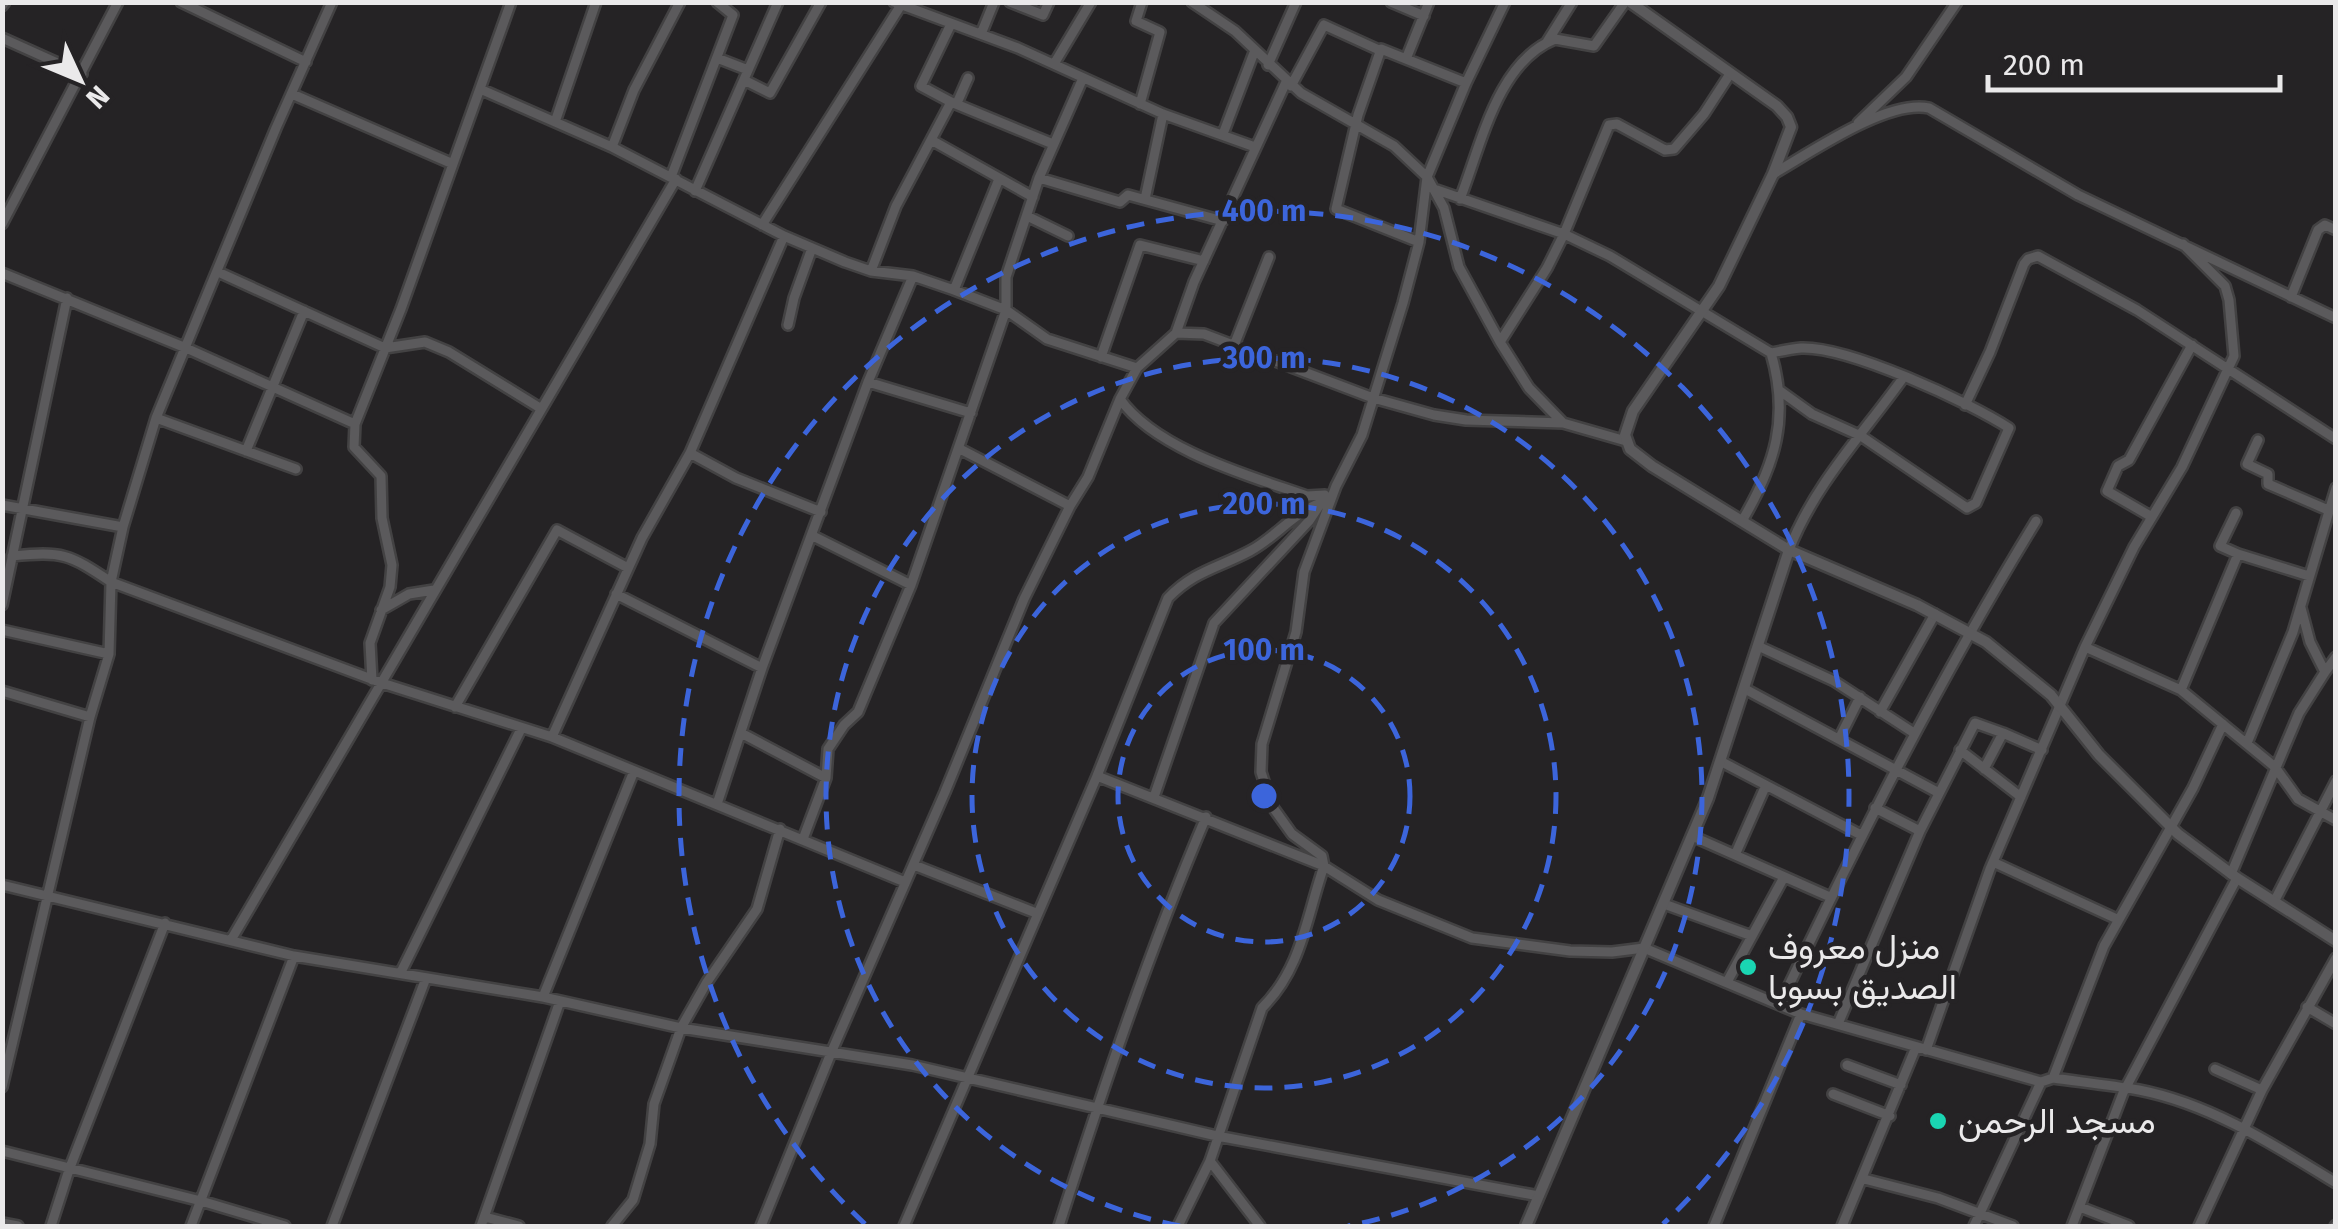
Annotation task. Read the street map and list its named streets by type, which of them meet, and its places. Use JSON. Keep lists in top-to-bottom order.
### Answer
{
  "places": ["منزل معروف الصديق بسوبا", "مسجد الرحمن"],
  "scale_bar": "200 m",
  "north": "bottom right",
  "rings": [
    "400 m",
    "300 m",
    "200 m",
    "100 m"
  ]
}
